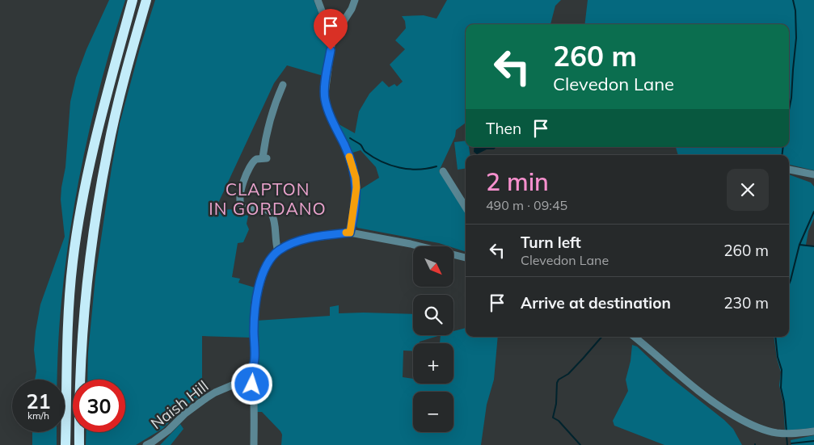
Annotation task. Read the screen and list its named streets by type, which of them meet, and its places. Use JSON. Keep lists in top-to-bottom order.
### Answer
{
  "streets": {
    "street": ["Naish Hill"]
  },
  "districts": ["CLAPTON IN GORDANO"],
  "north": "bottom right",
  "page": {
    "turn": ["260 m", "Clevedon Lane"],
    "then": "Then",
    "heading": ["2 min", "490 m · 09:45"],
    "list": [
      {
        "name": "Turn left",
        "note": "Clevedon Lane",
        "value": "260 m"
      },
      {
        "name": "Arrive at destination",
        "value": "230 m"
      }
    ],
    "map_buttons": ["+", "−"],
    "speed": "21 km/h",
    "limit": "30"
  }
}
